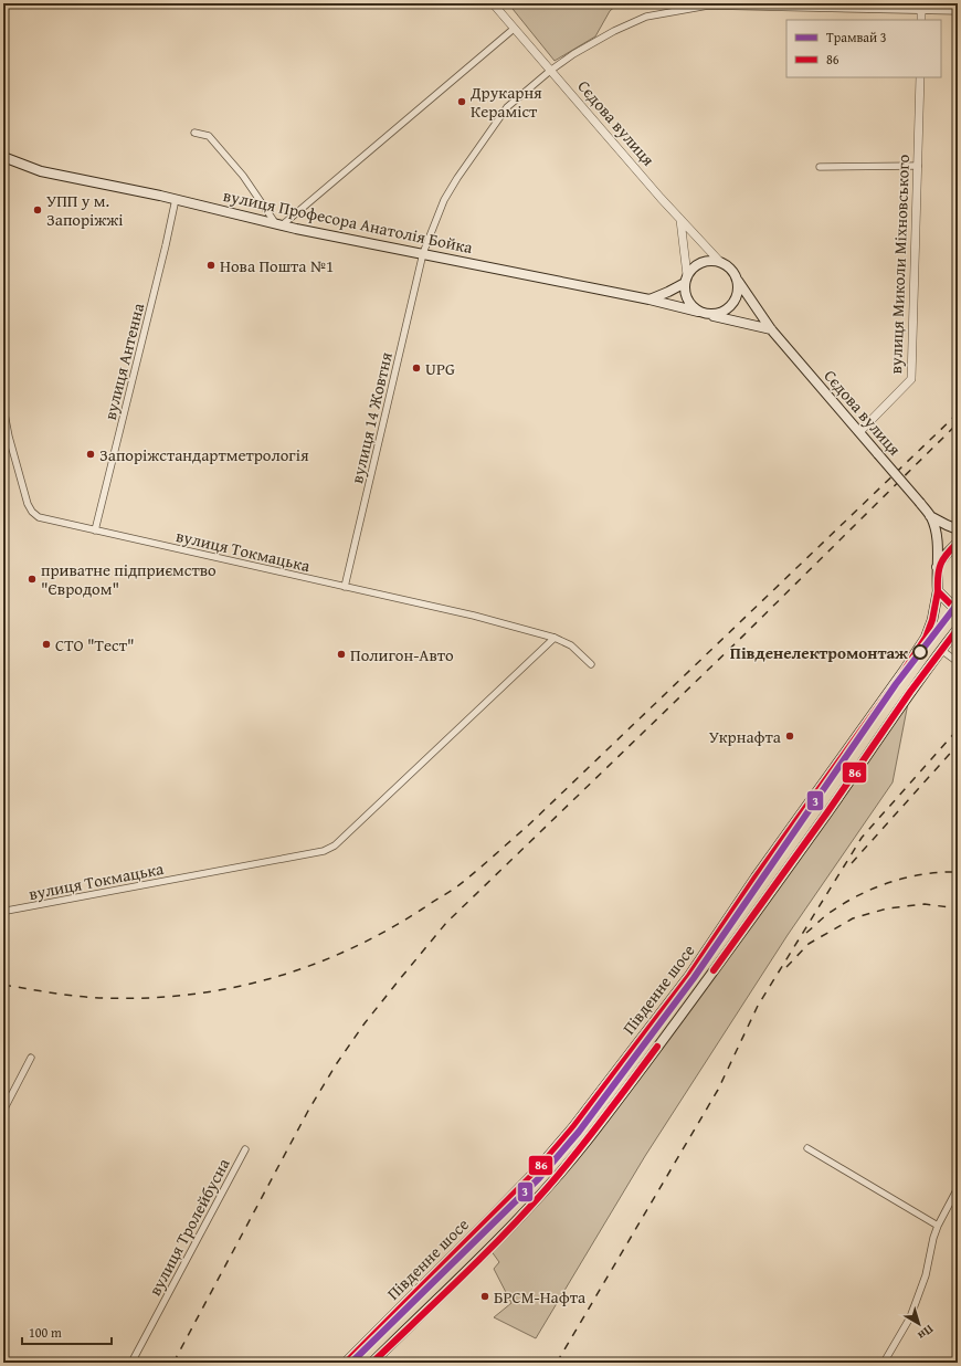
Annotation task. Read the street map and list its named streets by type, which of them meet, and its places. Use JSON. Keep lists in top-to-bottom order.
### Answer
{
  "streets": {
    "main road": ["Сєдова вулиця", "вулиця Професора Анатолія Бойка", "Південне шосе"],
    "street": [
      "вулиця Миколи Міхновського",
      "вулиця Антенна",
      "вулиця 14 Жовтня",
      "вулиця Токмацька",
      "вулиця Тролейбусна"
    ]
  },
  "crossings": [
    ["Сєдова вулиця", "вулиця Професора Анатолія Бойка"],
    ["Сєдова вулиця", "вулиця Миколи Міхновського"],
    ["Сєдова вулиця", "вулиця 14 Жовтня"],
    ["Сєдова вулиця", "Південне шосе"],
    ["вулиця Професора Анатолія Бойка", "вулиця Антенна"],
    ["вулиця Професора Анатолія Бойка", "вулиця 14 Жовтня"],
    ["вулиця Антенна", "вулиця Токмацька"],
    ["вулиця 14 Жовтня", "вулиця Токмацька"]
  ],
  "places": [
    "Друкарня Кераміст",
    "УПП у м. Запоріжжі",
    "Нова Пошта №1",
    "UPG",
    "Запоріжстандартметрологія",
    "приватне підприємство \"Євродом\"",
    "СТО \"Тест\"",
    "Південелектромонтаж",
    "Полигон-Авто",
    "Укрнафта",
    "БРСМ-Нафта"
  ],
  "lines": ["transit line 86", "tram line 3"],
  "legend": ["Трамвай 3", "86"],
  "scale_bar": "100 m",
  "north": "bottom right"
}
